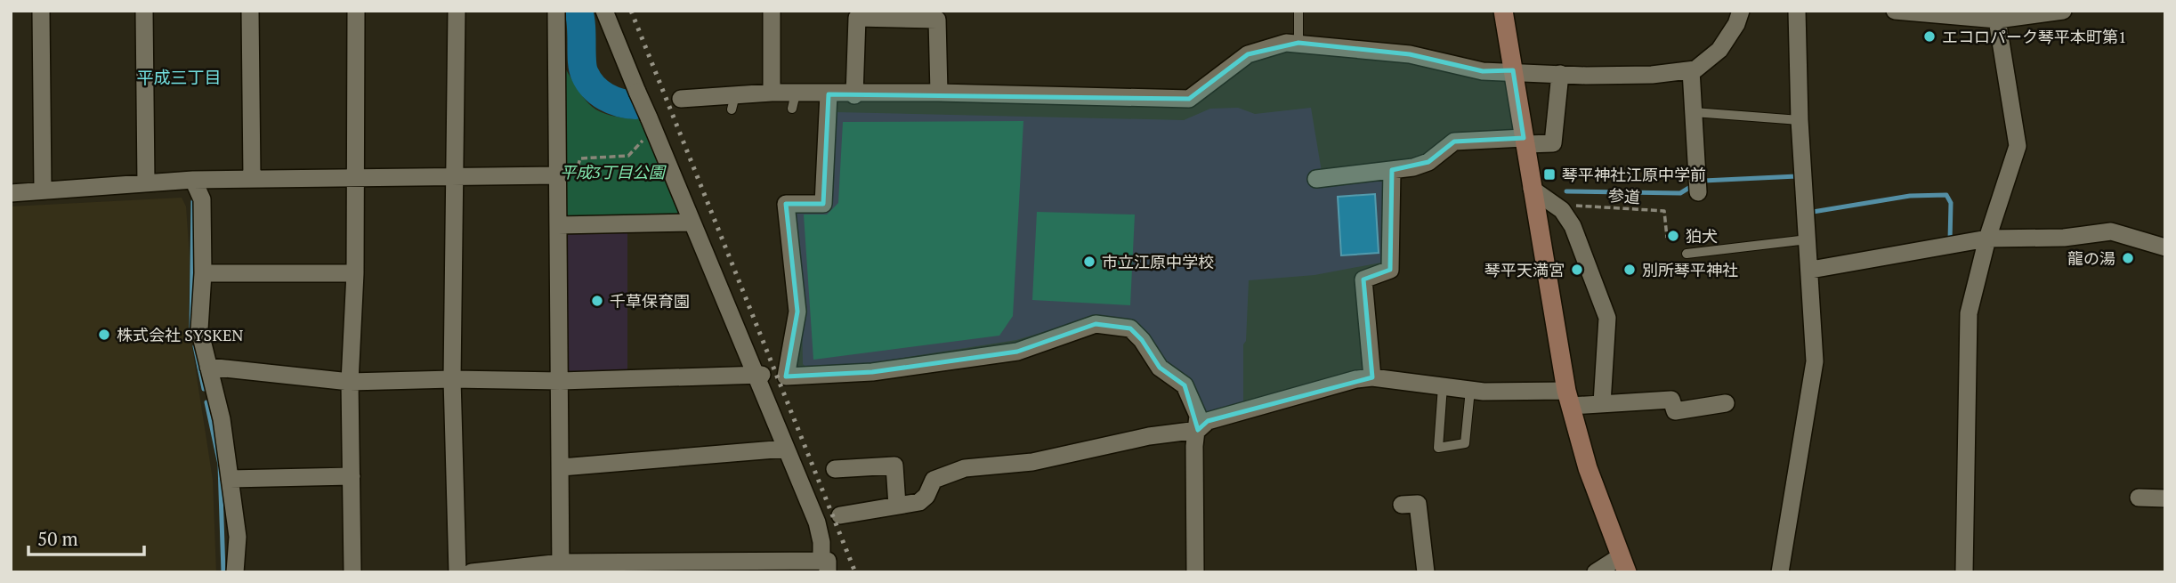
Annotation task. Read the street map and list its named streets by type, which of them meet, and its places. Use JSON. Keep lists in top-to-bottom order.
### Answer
{
  "streets": {
    "path": ["参道"]
  },
  "districts": ["平成三丁目"],
  "parks": ["平成3丁目公園"],
  "places": {
    "other": [
      "エコロパーク琴平本町第1",
      "狛犬",
      "龍の湯",
      "市立江原中学校",
      "琴平天満宮",
      "別所琴平神社",
      "千草保育園",
      "株式会社 SYSKEN"
    ],
    "transit": ["琴平神社江原中学前"]
  },
  "scale_bar": "50 m"
}
